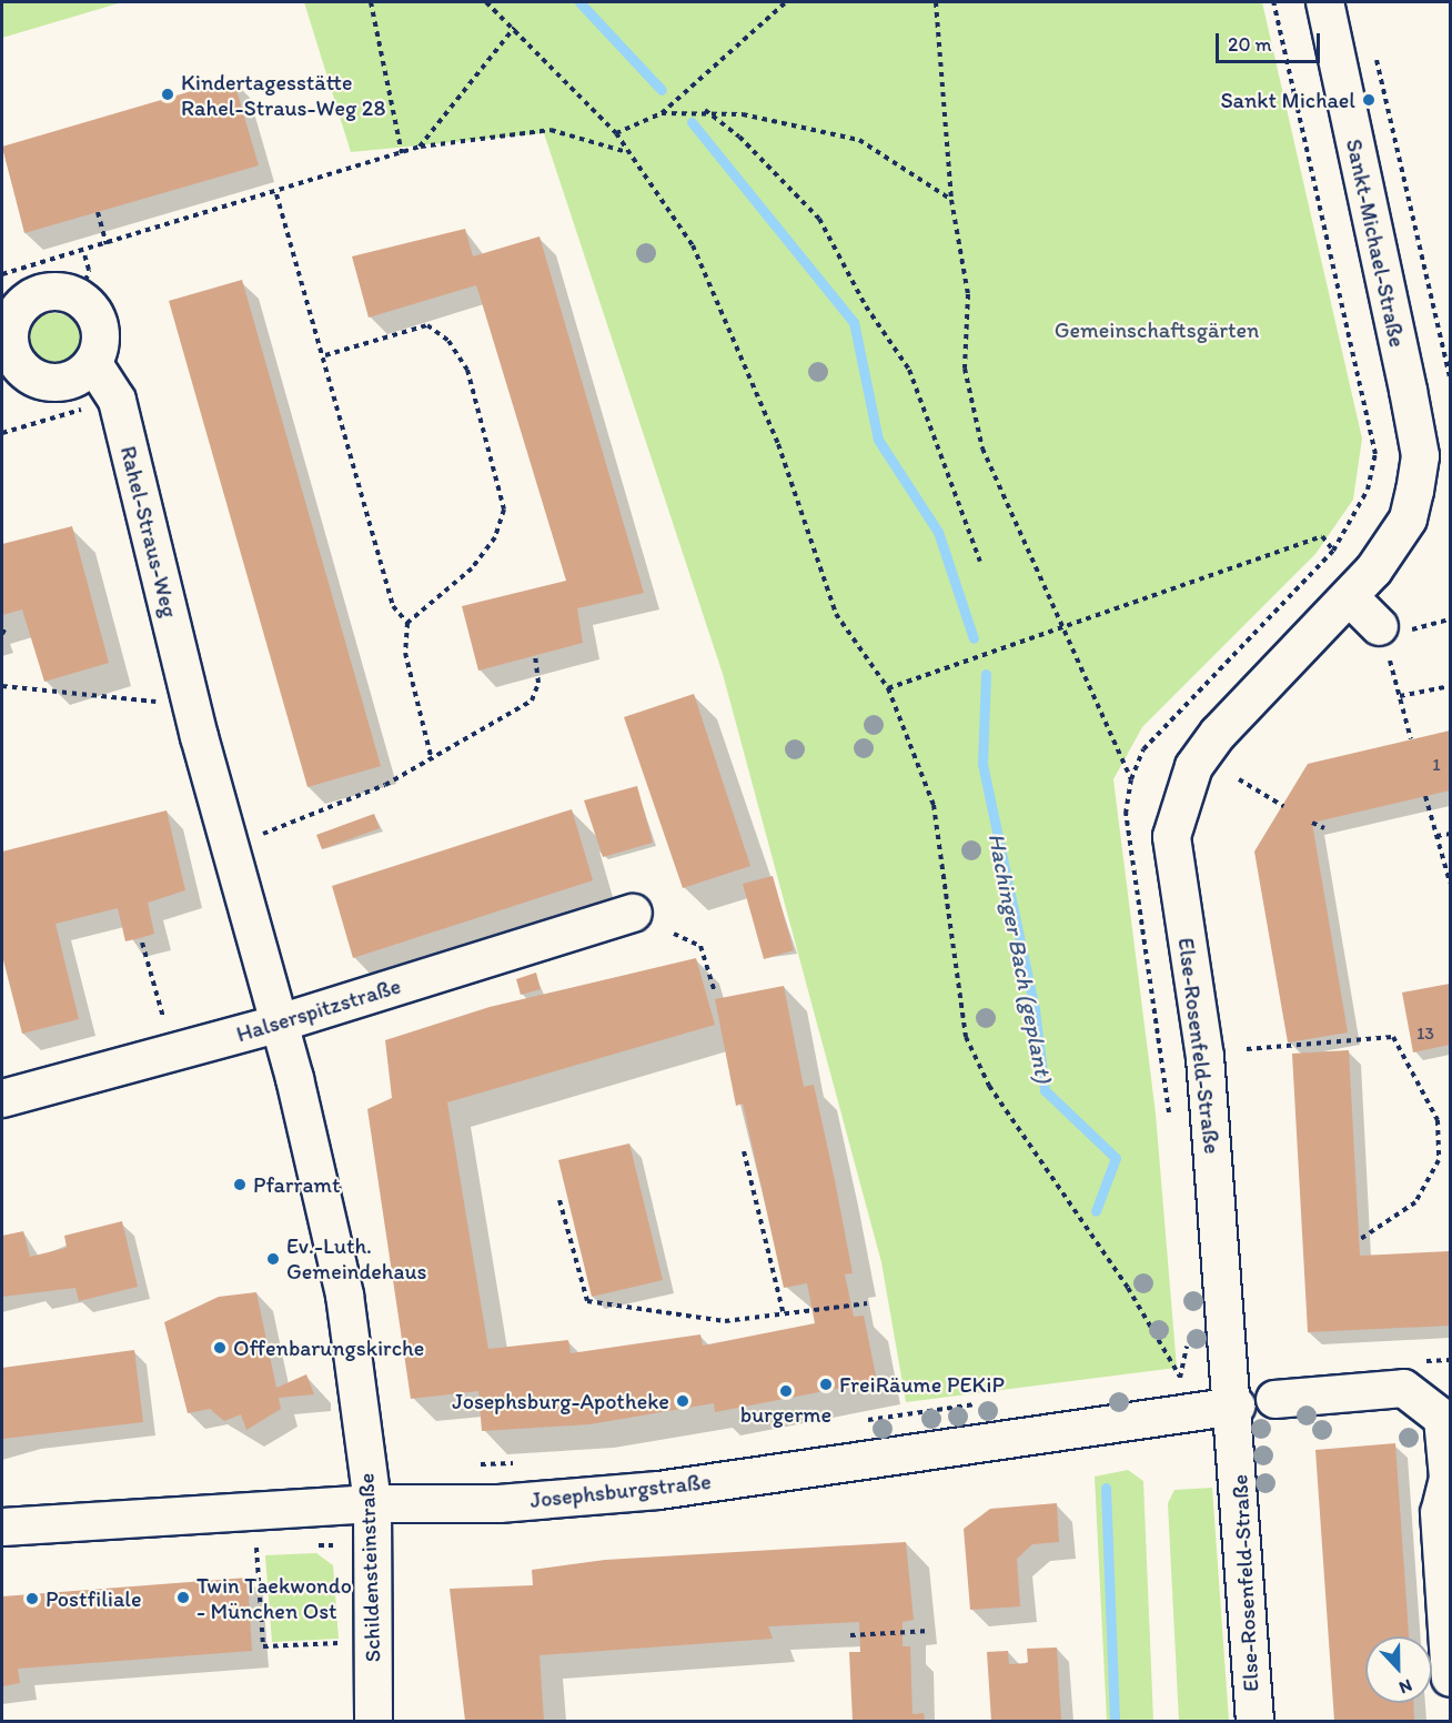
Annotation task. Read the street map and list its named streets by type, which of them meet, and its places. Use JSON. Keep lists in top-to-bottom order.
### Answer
{
  "streets": {
    "street": [
      "Sankt-Michael-Straße",
      "Rahel-Straus-Weg",
      "Halserspitzstraße",
      "Else-Rosenfeld-Straße",
      "Josephsburgstraße",
      "Schildensteinstraße"
    ]
  },
  "crossings": [
    ["Sankt-Michael-Straße", "Else-Rosenfeld-Straße"],
    ["Rahel-Straus-Weg", "Halserspitzstraße"],
    ["Rahel-Straus-Weg", "Schildensteinstraße"],
    ["Halserspitzstraße", "Schildensteinstraße"],
    ["Else-Rosenfeld-Straße", "Josephsburgstraße"],
    ["Josephsburgstraße", "Schildensteinstraße"]
  ],
  "water": ["Hachinger Bach (geplant)"],
  "parks": ["Gemeinschaftsgärten"],
  "places": [
    "Kindertagesstätte Rahel-Straus-Weg 28",
    "Sankt Michael",
    "Pfarramt",
    "Ev.-Luth. Gemeindehaus",
    "Offenbarungskirche",
    "FreiRäume PEKiP",
    "burgerme",
    "Josephsburg-Apotheke",
    "Twin Taekwondo - München Ost",
    "Postfiliale"
  ],
  "house_numbers": ["1", "13"],
  "scale_bar": "20 m",
  "north": "bottom"
}
